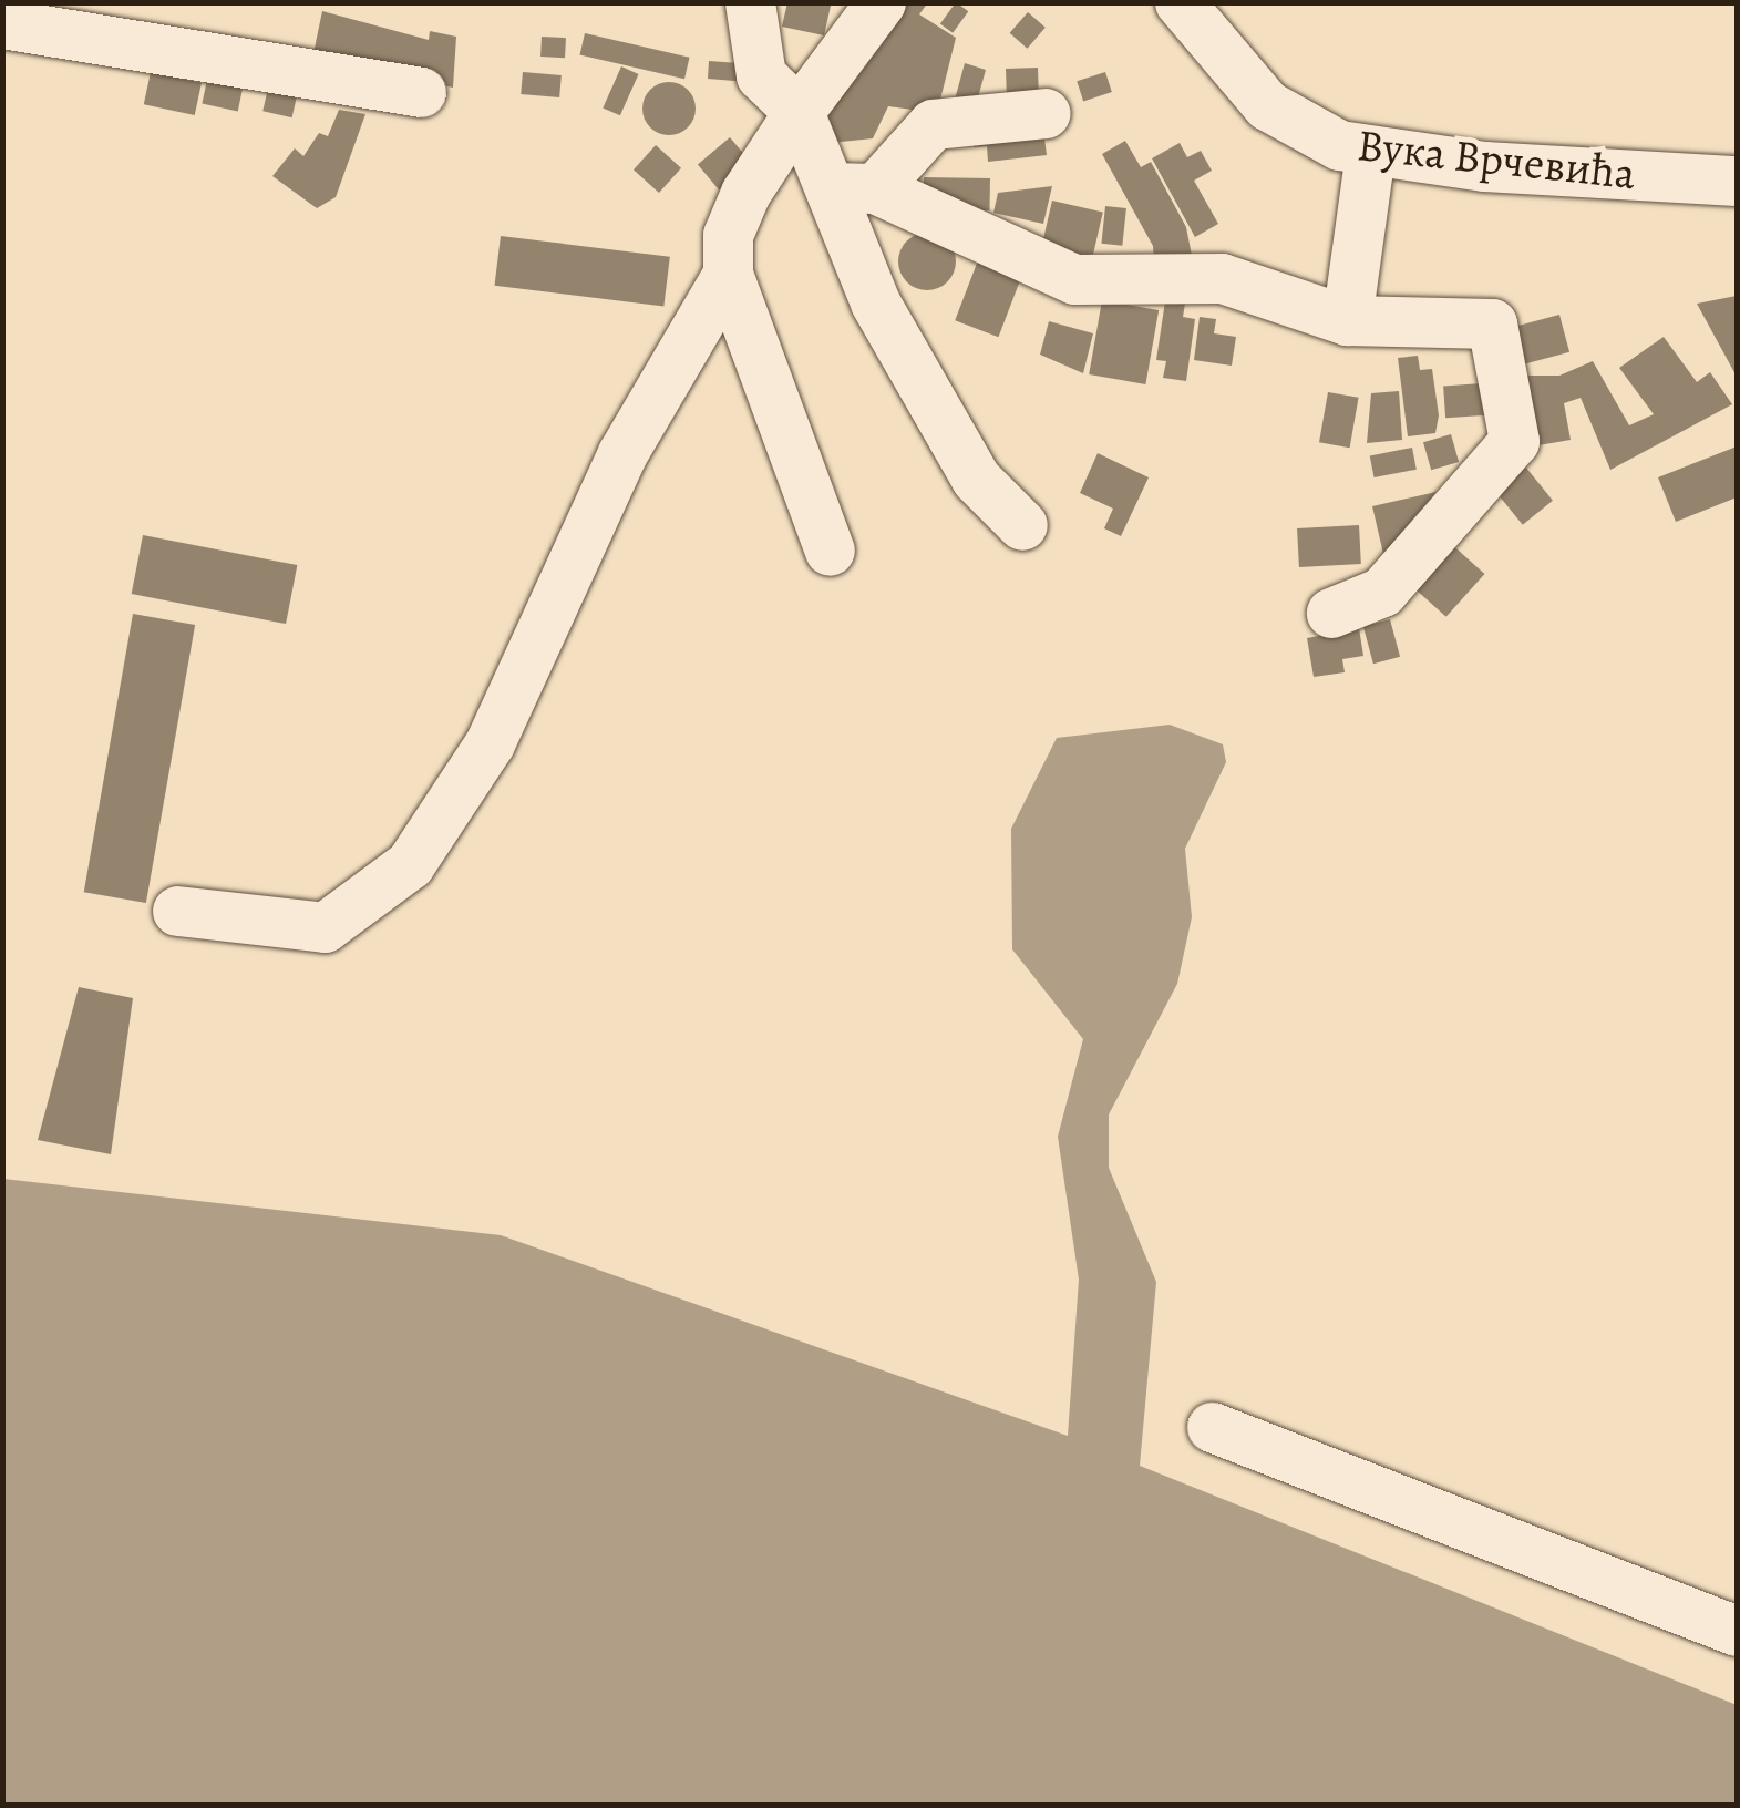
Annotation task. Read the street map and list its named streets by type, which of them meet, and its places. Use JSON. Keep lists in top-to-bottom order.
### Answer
{
  "streets": {
    "street": ["Вука Врчевића"]
  }
}
